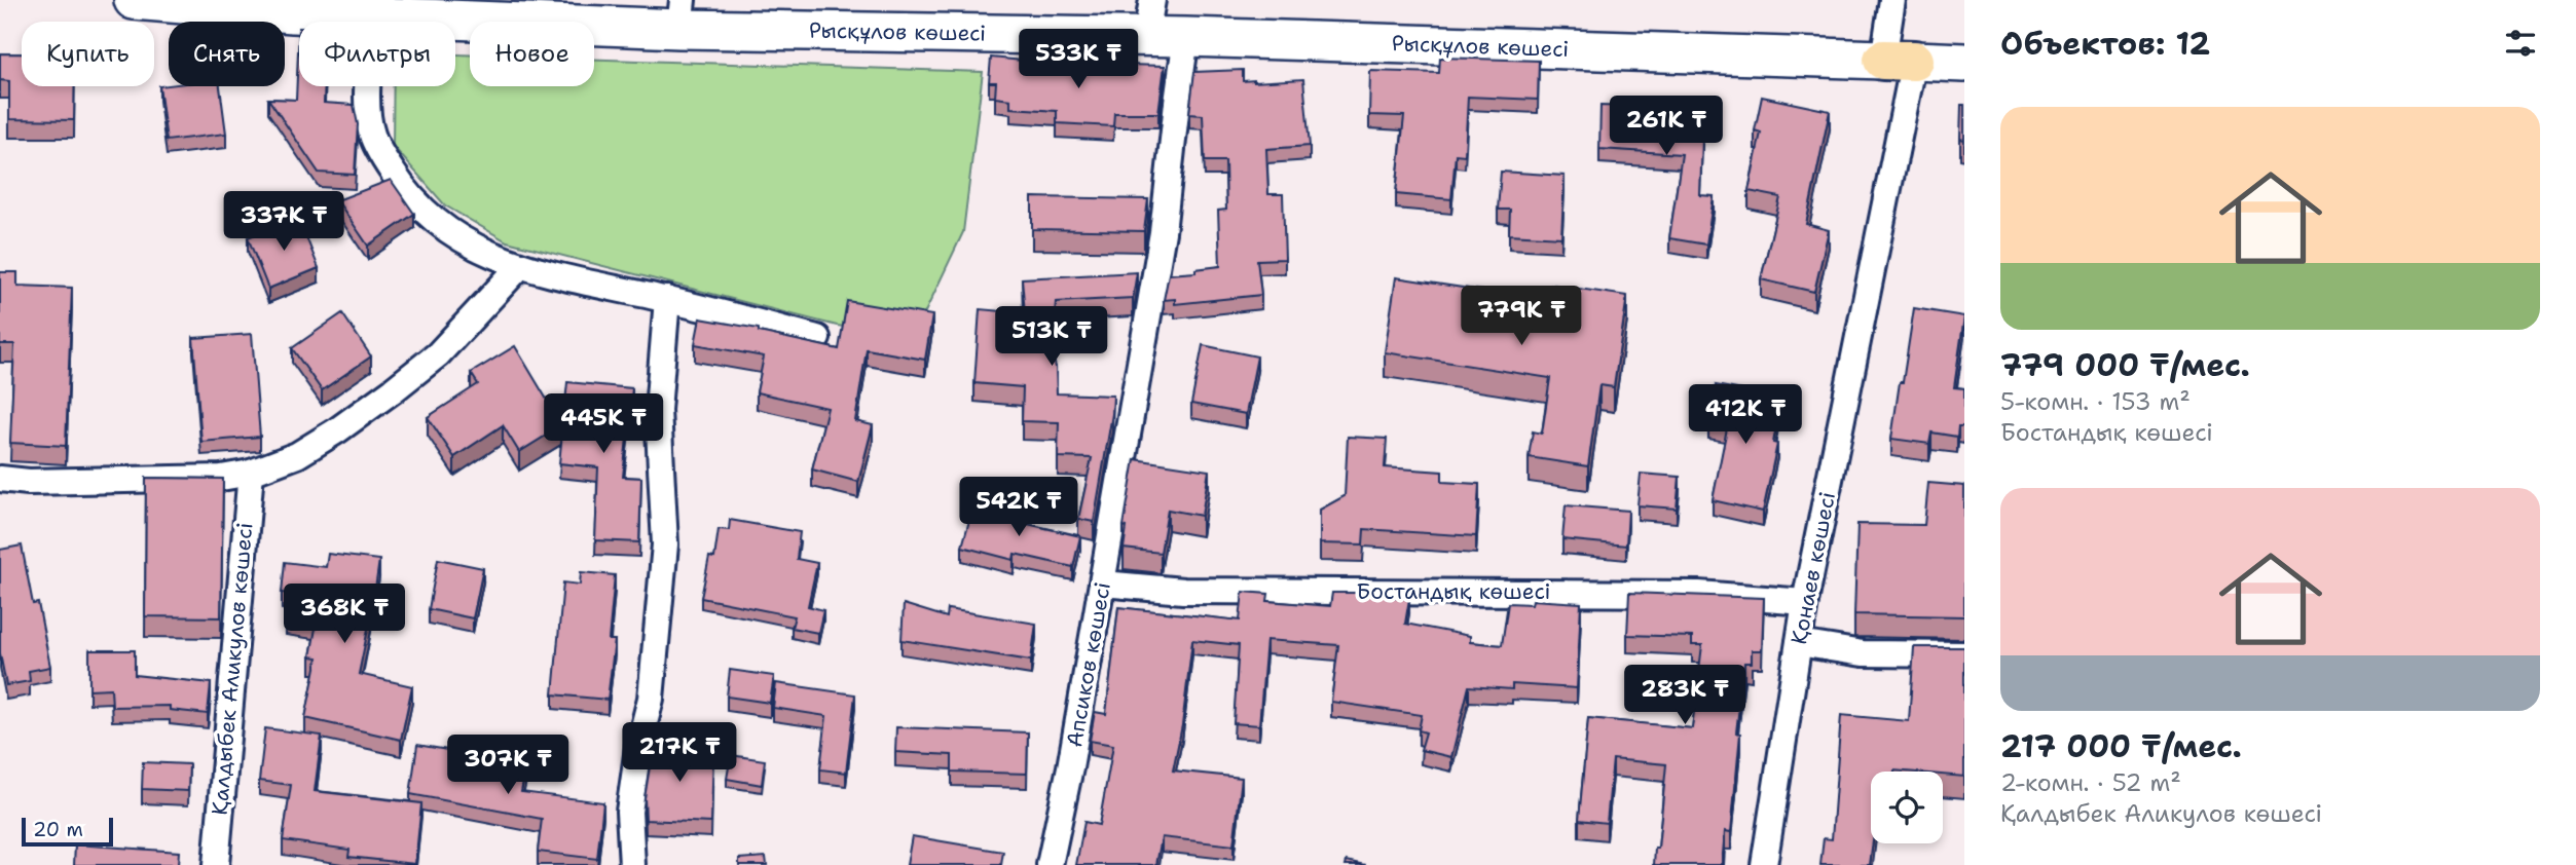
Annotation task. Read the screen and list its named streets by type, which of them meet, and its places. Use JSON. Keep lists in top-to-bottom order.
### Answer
{
  "streets": {
    "main road": ["Рысқұлов көшесі"],
    "street": [
      "Қонаев көшесі",
      "Бостандық көшесі",
      "Апсиков көшесі",
      "Қалдыбек Аликулов көшесі"
    ]
  },
  "crossings": [
    ["Рысқұлов көшесі", "Қонаев көшесі"],
    ["Рысқұлов көшесі", "Апсиков көшесі"],
    ["Қонаев көшесі", "Бостандық көшесі"],
    ["Бостандық көшесі", "Апсиков көшесі"]
  ],
  "scale_bar": "20 m",
  "page": {
    "heading": "Объектов: 12",
    "chip": [
      "Купить",
      "Снять",
      "Фильтры",
      "Новое"
    ],
    "price": [
      "533K ₸",
      "261K ₸",
      "337K ₸",
      "779K ₸",
      "513K ₸",
      "412K ₸",
      "445K ₸",
      "542K ₸",
      "368K ₸",
      "283K ₸",
      "217K ₸",
      "307K ₸"
    ],
    "list": [
      {
        "name": "779 000 ₸/мес.",
        "note": "5-комн. · 153 m² · Бостандық көшесі"
      },
      {
        "name": "217 000 ₸/мес.",
        "note": "2-комн. · 52 m² · Қалдыбек Аликулов көшесі"
      }
    ],
    "scale": "20 m"
  }
}
